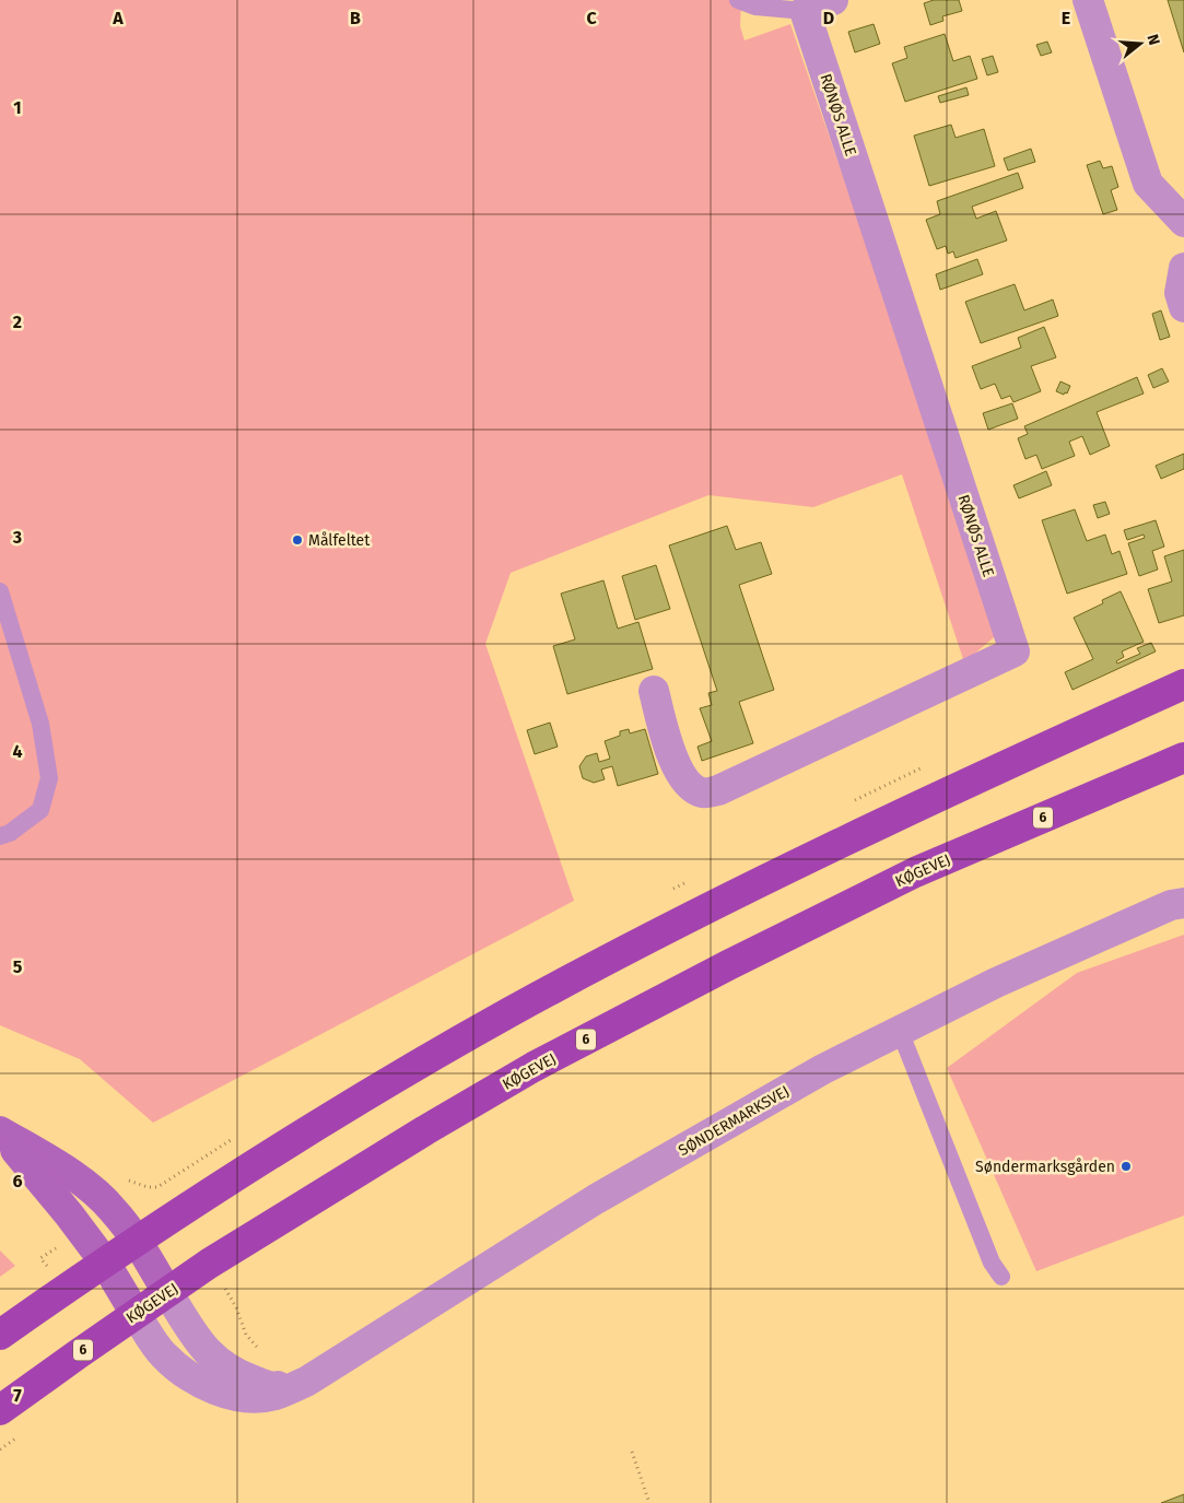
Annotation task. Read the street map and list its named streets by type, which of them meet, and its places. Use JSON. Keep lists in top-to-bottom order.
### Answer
{
  "streets": {
    "main road": ["6", "KØGEVEJ"],
    "street": ["RØNØS ALLE", "SØNDERMARKSVEJ"]
  },
  "crossings": [
    ["KØGEVEJ", "SØNDERMARKSVEJ"]
  ],
  "places": ["Målfeltet", "Søndermarksgården"],
  "north": "right",
  "grid": {
    "columns": [
      "A",
      "B",
      "C",
      "D",
      "E"
    ],
    "rows": [
      "1",
      "2",
      "3",
      "4",
      "5",
      "6",
      "7"
    ]
  }
}
